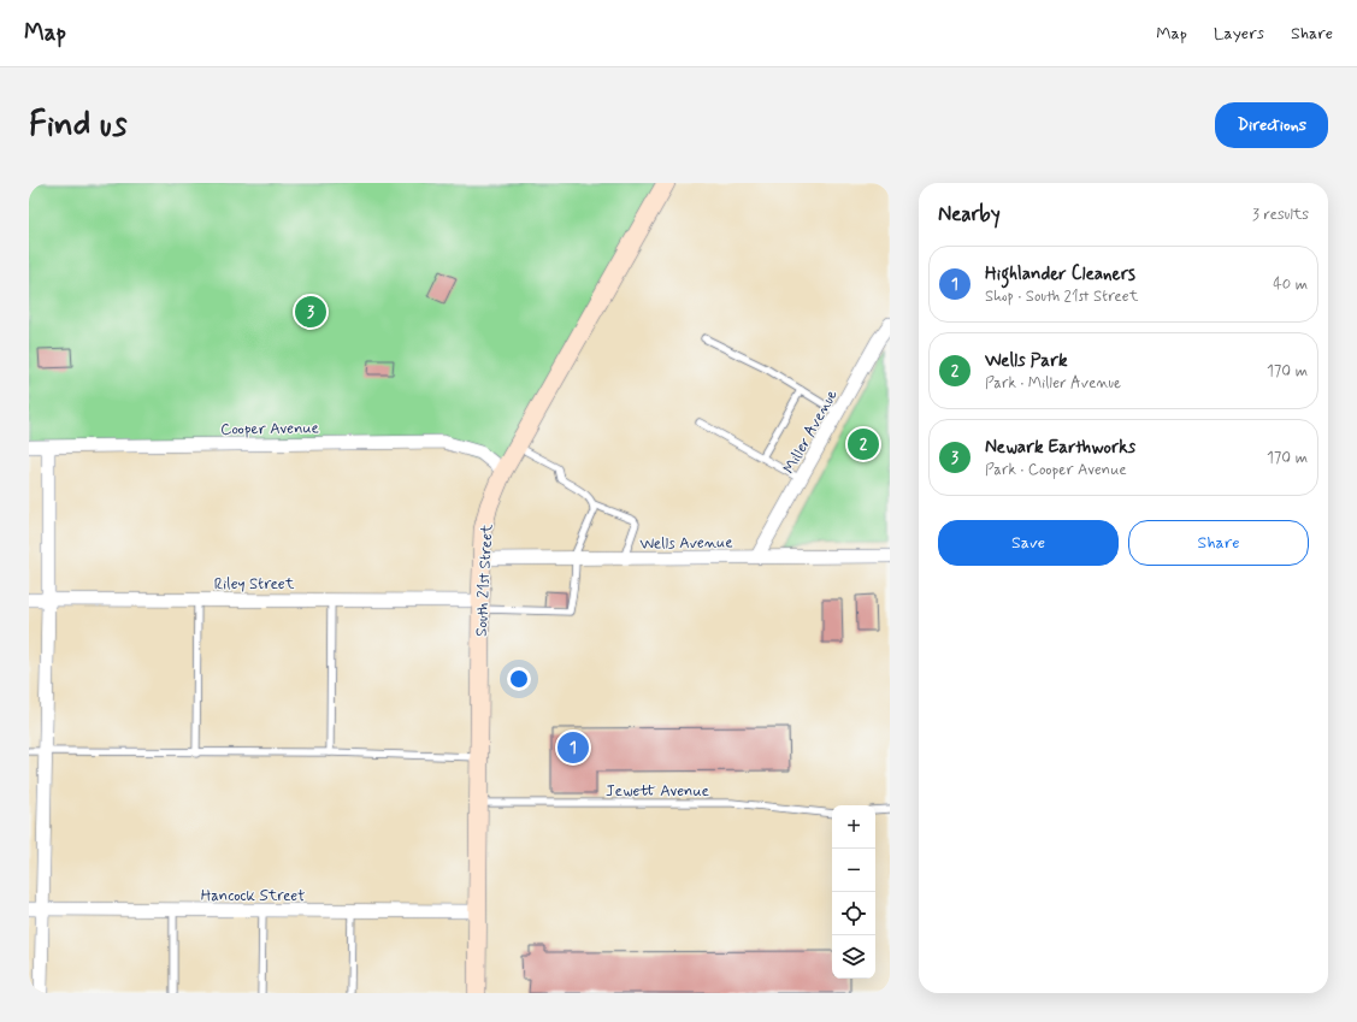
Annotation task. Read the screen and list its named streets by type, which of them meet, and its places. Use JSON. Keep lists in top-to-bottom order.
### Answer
{
  "streets": {
    "main road": ["South 21st Street"],
    "street": [
      "Cooper Avenue",
      "Miller Avenue",
      "Wells Avenue",
      "Riley Street",
      "Hancock Street"
    ],
    "lane": ["Jewett Avenue"]
  },
  "crossings": [
    ["Cooper Avenue", "South 21st Street"],
    ["Miller Avenue", "Wells Avenue"],
    ["Wells Avenue", "South 21st Street"],
    ["South 21st Street", "Riley Street"],
    ["South 21st Street", "Jewett Avenue"],
    ["South 21st Street", "Hancock Street"]
  ],
  "page": {
    "header": "Map",
    "nav": ["Map", "Layers", "Share"],
    "buttons": [
      "Directions",
      ["Save", "Share"]
    ],
    "title": "Find us",
    "heading": ["Nearby", "3 results"],
    "list": [
      {
        "mark": "1",
        "name": "Highlander Cleaners",
        "note": "Shop · South 21st Street",
        "value": "40 m"
      },
      {
        "mark": "2",
        "name": "Wells Park",
        "note": "Park · Miller Avenue",
        "value": "170 m"
      },
      {
        "mark": "3",
        "name": "Newark Earthworks",
        "note": "Park · Cooper Avenue",
        "value": "170 m"
      }
    ],
    "pins": ["3", "2", "1"],
    "map_buttons": ["+", "−"]
  }
}
